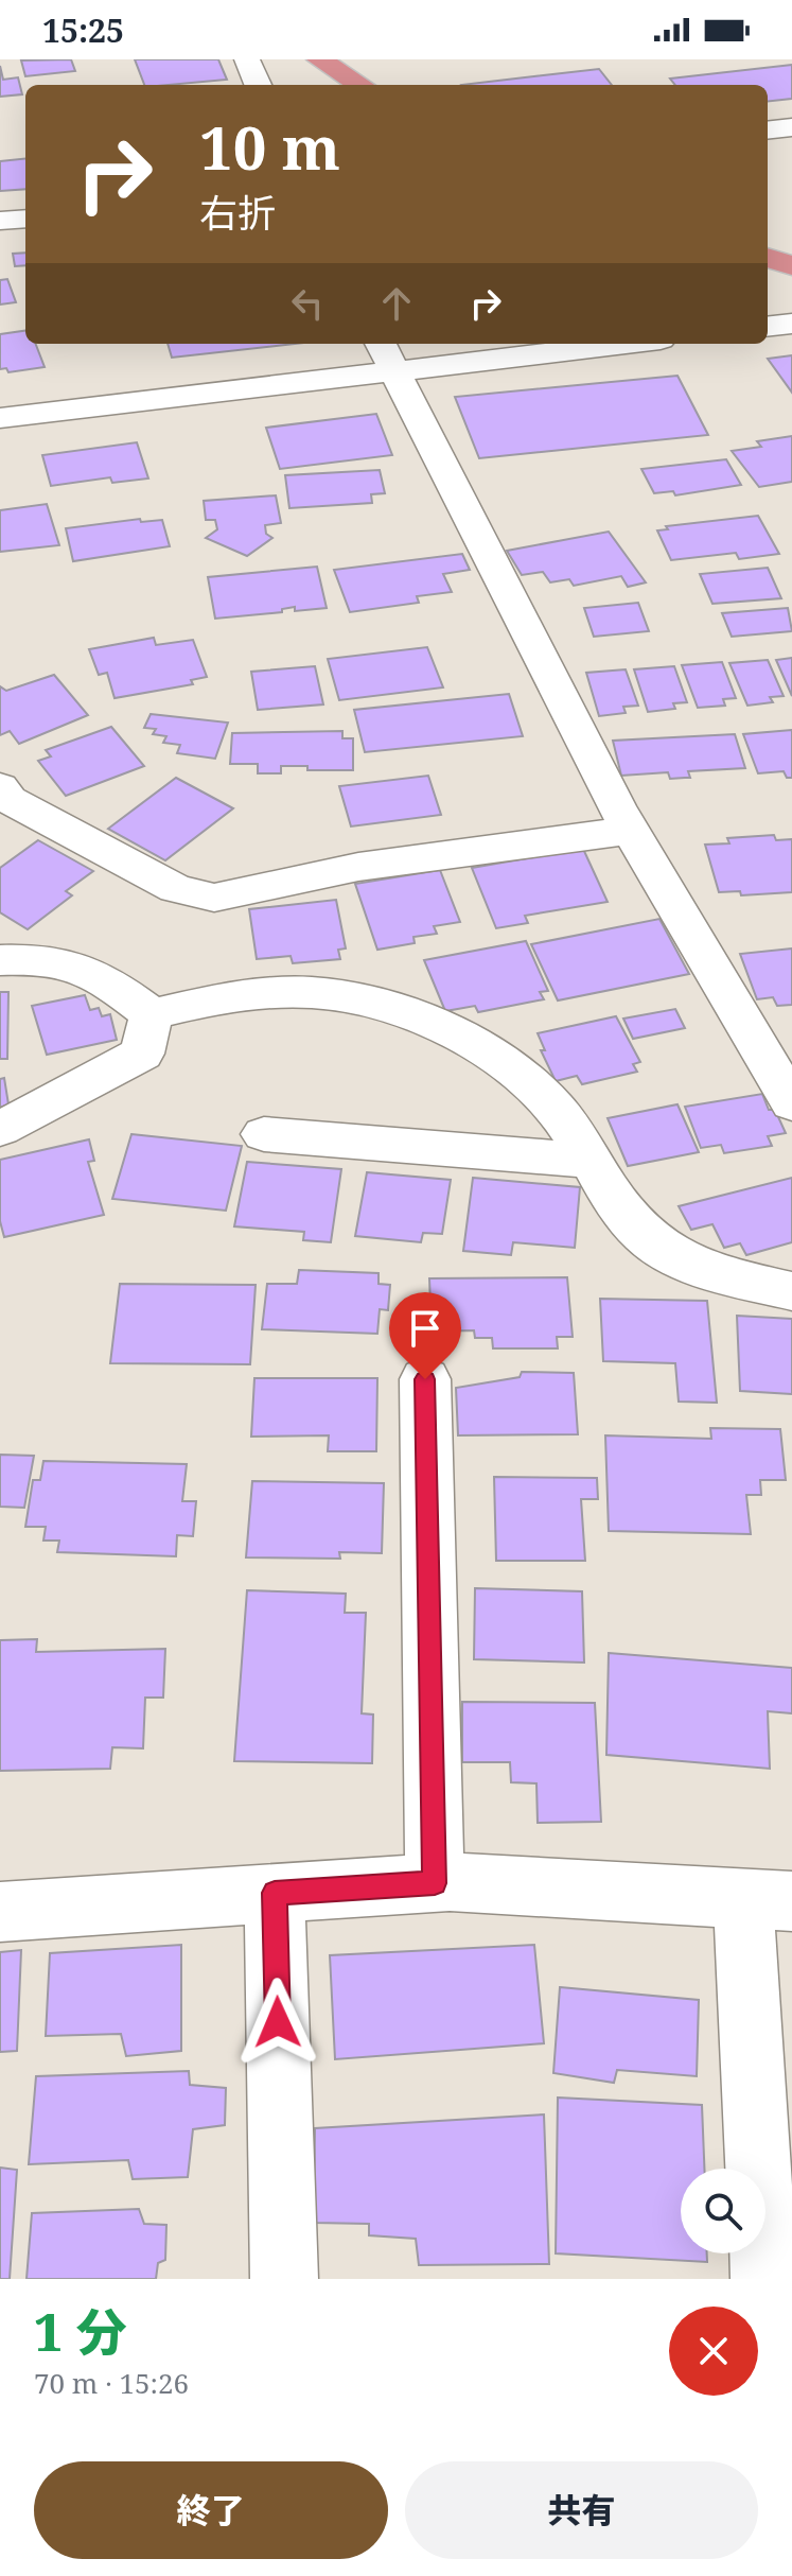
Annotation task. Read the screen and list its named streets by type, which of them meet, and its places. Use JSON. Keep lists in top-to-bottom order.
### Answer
{
  "page": {
    "status": "15:25",
    "turn": ["10 m", "右折"],
    "heading": ["1 分", "70 m · 15:26"],
    "buttons": ["終了", "共有"]
  }
}
